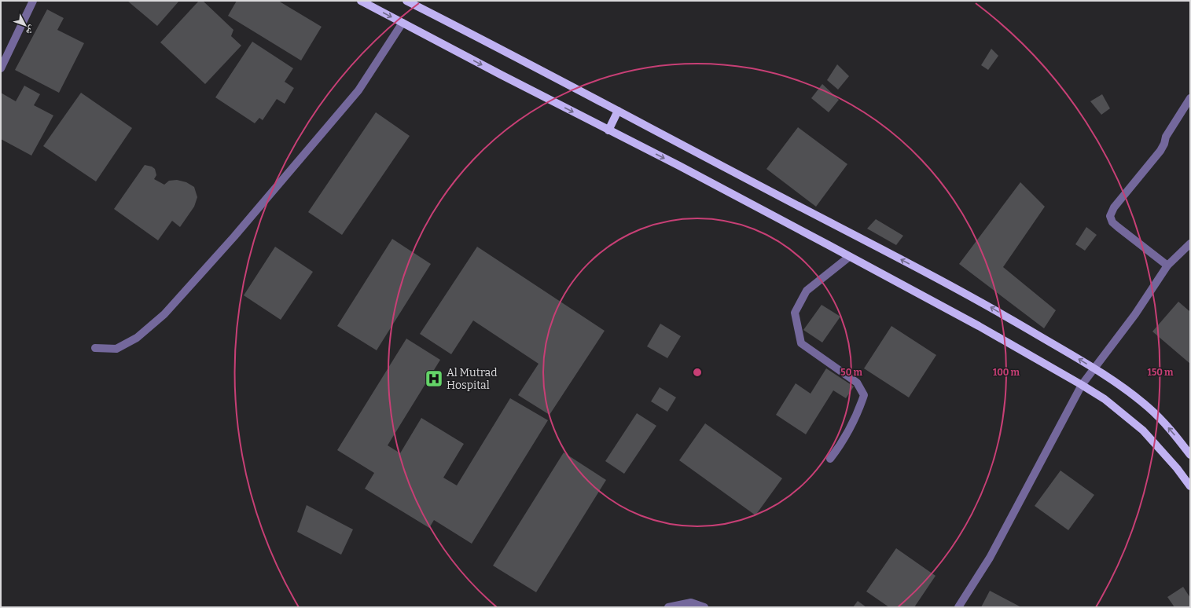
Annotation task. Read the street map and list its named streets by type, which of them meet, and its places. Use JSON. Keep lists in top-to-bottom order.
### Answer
{
  "places": {
    "hospital": ["Al Mutrad Hospital"]
  },
  "north": "bottom right",
  "rings": ["50 m", "100 m", "150 m"]
}
